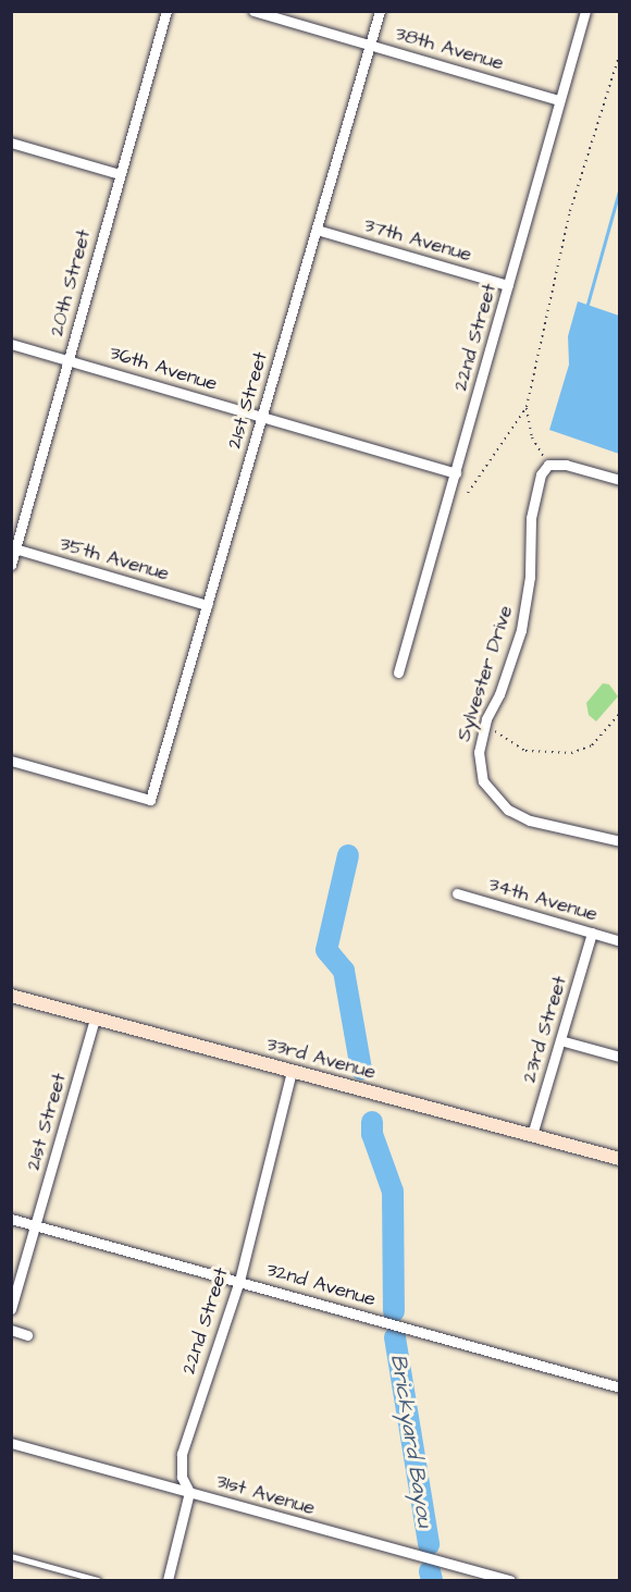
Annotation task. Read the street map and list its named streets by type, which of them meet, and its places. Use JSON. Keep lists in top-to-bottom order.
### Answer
{
  "streets": {
    "street": [
      "38th Avenue",
      "37th Avenue",
      "20th Street",
      "22nd Street",
      "36th Avenue",
      "21st Street",
      "35th Avenue",
      "Sylvester Drive",
      "34th Avenue",
      "23rd Street",
      "33rd Avenue",
      "32nd Avenue",
      "31st Avenue"
    ]
  },
  "crossings": [
    ["38th Avenue", "22nd Street"],
    ["38th Avenue", "21st Street"],
    ["37th Avenue", "22nd Street"],
    ["37th Avenue", "21st Street"],
    ["20th Street", "36th Avenue"],
    ["20th Street", "35th Avenue"],
    ["22nd Street", "36th Avenue"],
    ["22nd Street", "33rd Avenue"],
    ["22nd Street", "32nd Avenue"],
    ["22nd Street", "31st Avenue"],
    ["36th Avenue", "21st Street"],
    ["21st Street", "35th Avenue"],
    ["21st Street", "33rd Avenue"],
    ["21st Street", "32nd Avenue"],
    ["34th Avenue", "23rd Street"],
    ["23rd Street", "33rd Avenue"]
  ],
  "water": ["Brickyard Bayou"]
}
